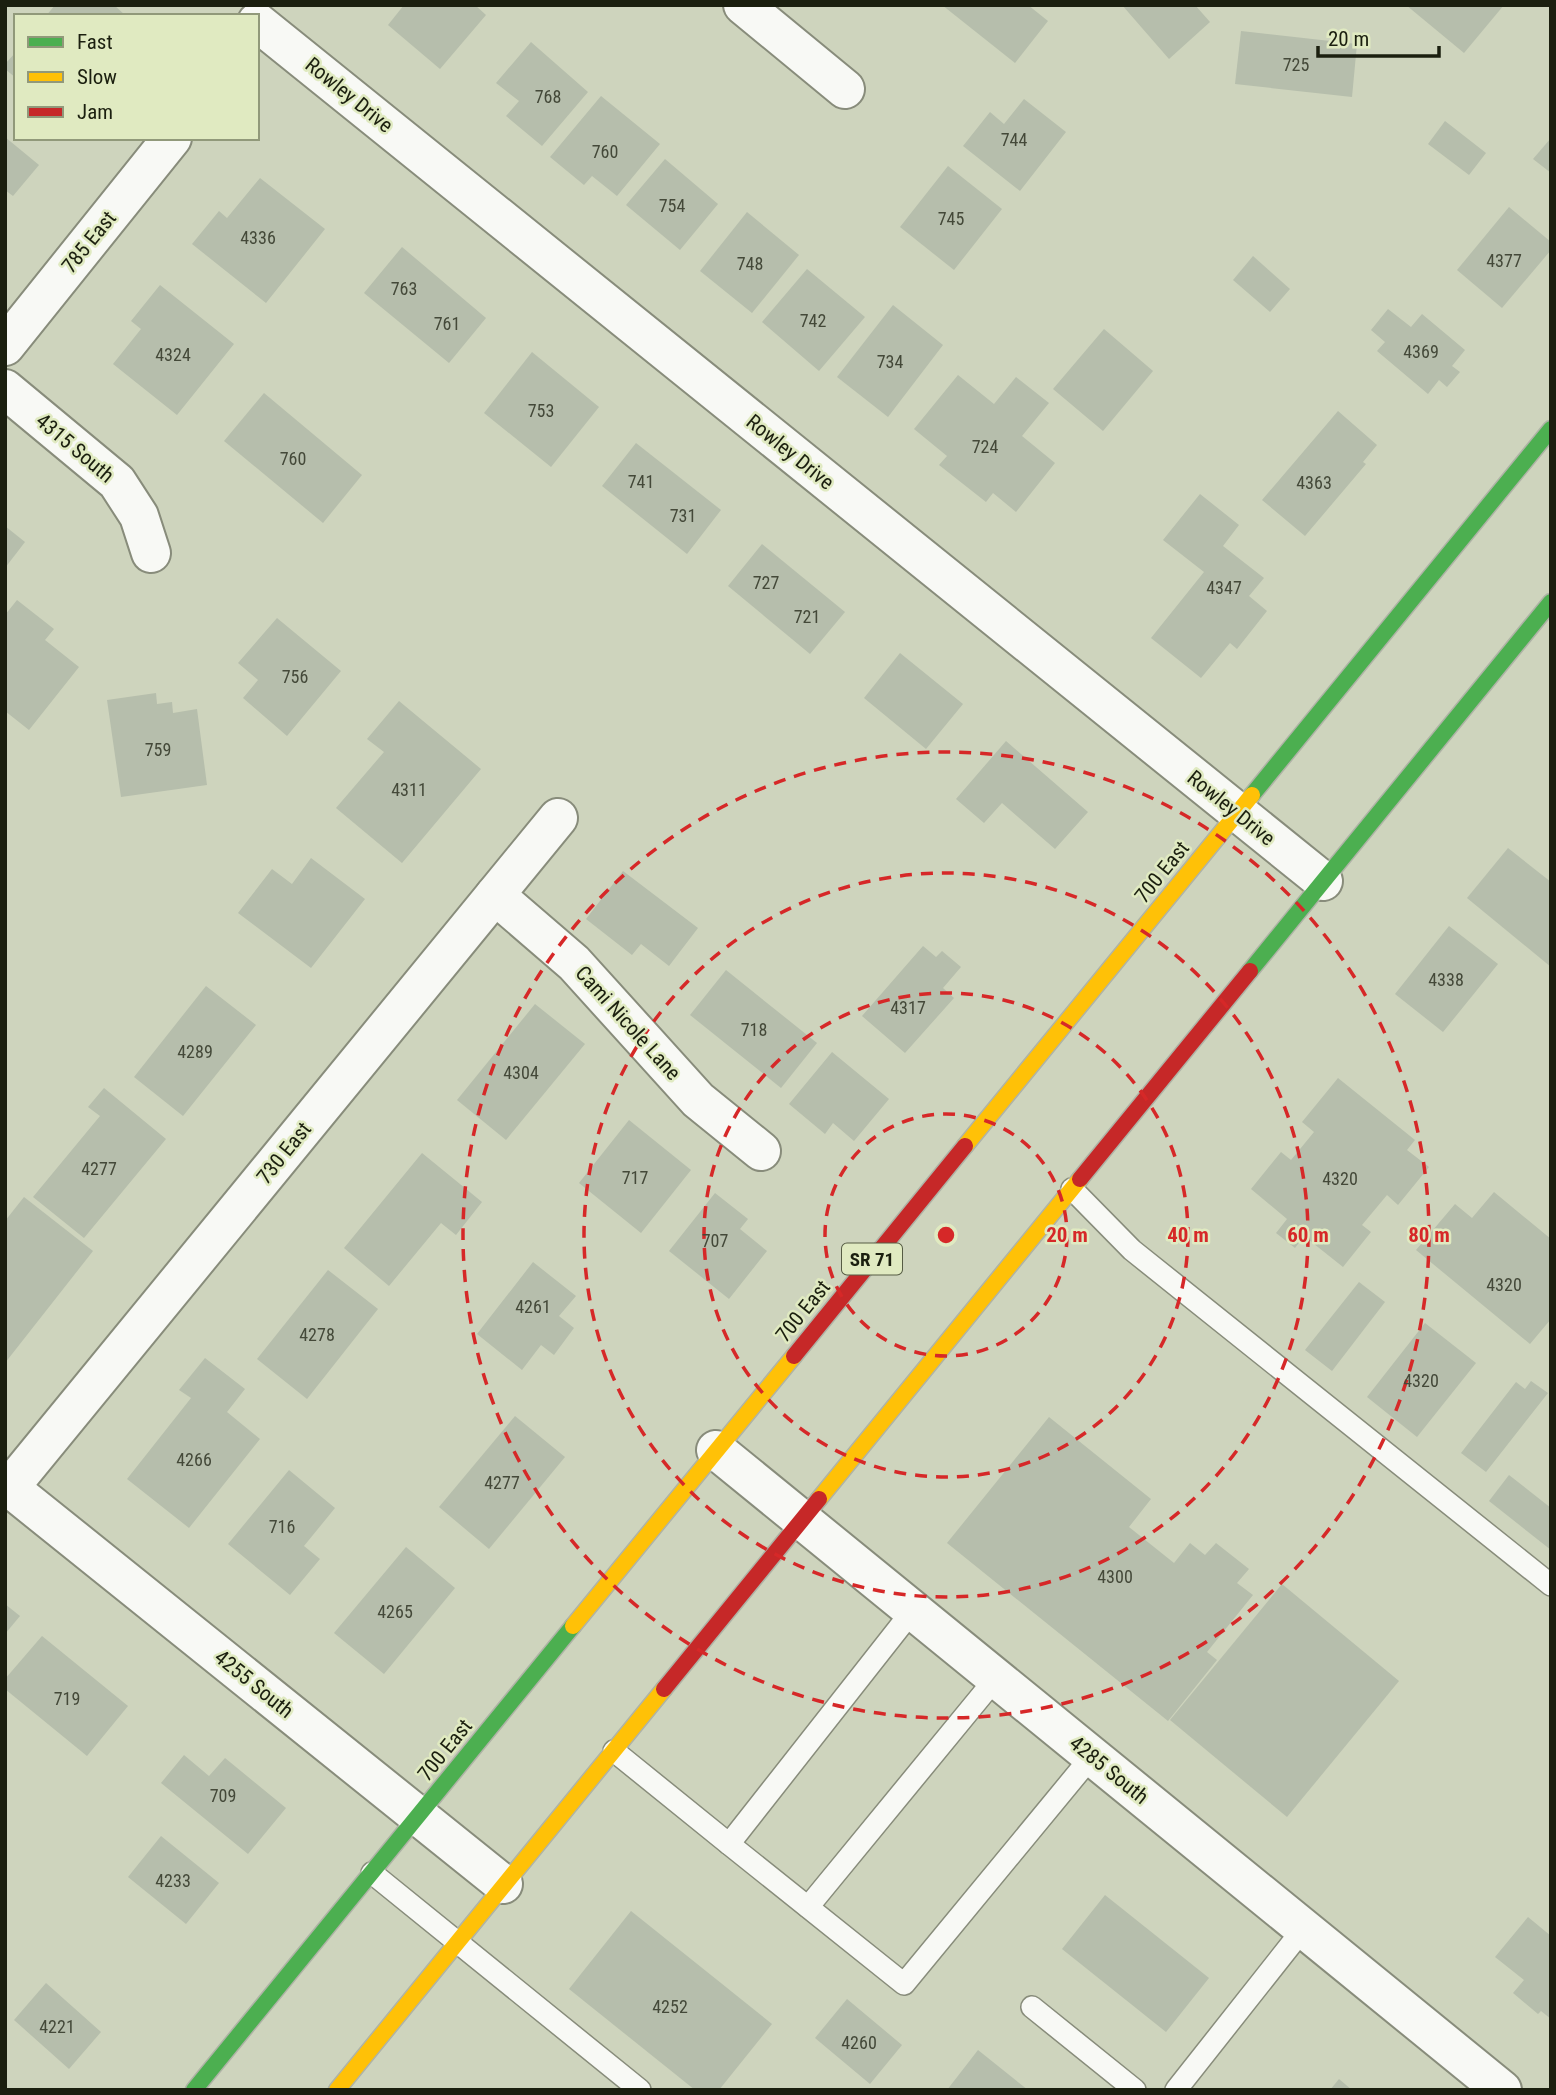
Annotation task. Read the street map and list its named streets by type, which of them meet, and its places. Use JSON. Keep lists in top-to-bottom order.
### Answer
{
  "streets": {
    "main road": ["700 East", "SR 71"],
    "street": [
      "Rowley Drive",
      "785 East",
      "4315 South",
      "Cami Nicole Lane",
      "730 East",
      "4255 South",
      "4285 South"
    ]
  },
  "crossings": [
    ["Rowley Drive", "700 East"],
    ["700 East", "4255 South"],
    ["700 East", "4285 South"],
    ["Cami Nicole Lane", "730 East"],
    ["730 East", "4255 South"]
  ],
  "house_numbers": [
    "725",
    "768",
    "744",
    "760",
    "754",
    "745",
    "4336",
    "4377",
    "748",
    "763",
    "742",
    "761",
    "4369",
    "4324",
    "734",
    "753",
    "724",
    "760",
    "741",
    "4363",
    "731",
    "727",
    "4347",
    "721",
    "756",
    "759",
    "4311",
    "4338",
    "4317",
    "718",
    "4289",
    "4304",
    "4277",
    "717",
    "4320",
    "707",
    "4320",
    "4261",
    "4278",
    "4320",
    "4266",
    "4277",
    "716",
    "4300",
    "4265",
    "719",
    "709",
    "4233",
    "4252",
    "4221",
    "4260"
  ],
  "legend": ["Fast", "Slow", "Jam"],
  "scale_bar": "20 m",
  "rings": [
    "20 m",
    "40 m",
    "60 m",
    "80 m"
  ]
}
